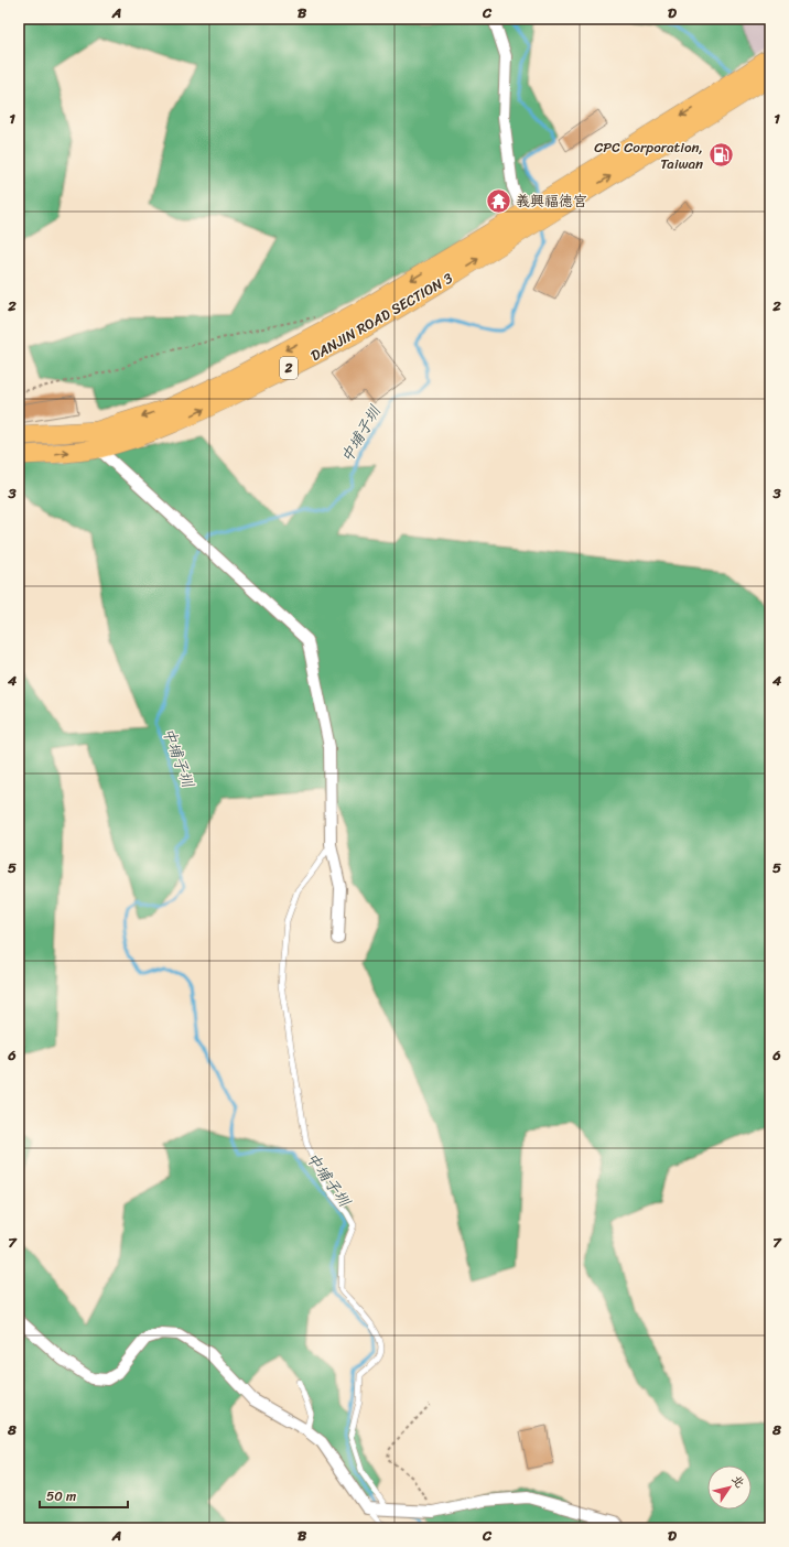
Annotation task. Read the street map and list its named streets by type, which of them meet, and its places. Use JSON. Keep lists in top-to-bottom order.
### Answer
{
  "streets": {
    "main road": ["DANJIN ROAD SECTION 3", "2"]
  },
  "water": ["中埔子圳"],
  "places": {
    "fuel station": ["CPC Corporation, Taiwan"],
    "temple": ["義興福德宮"]
  },
  "scale_bar": "50 m",
  "north": "top right",
  "grid": {
    "columns": [
      "A",
      "B",
      "C",
      "D"
    ],
    "rows": [
      "1",
      "2",
      "3",
      "4",
      "5",
      "6",
      "7",
      "8"
    ]
  }
}
